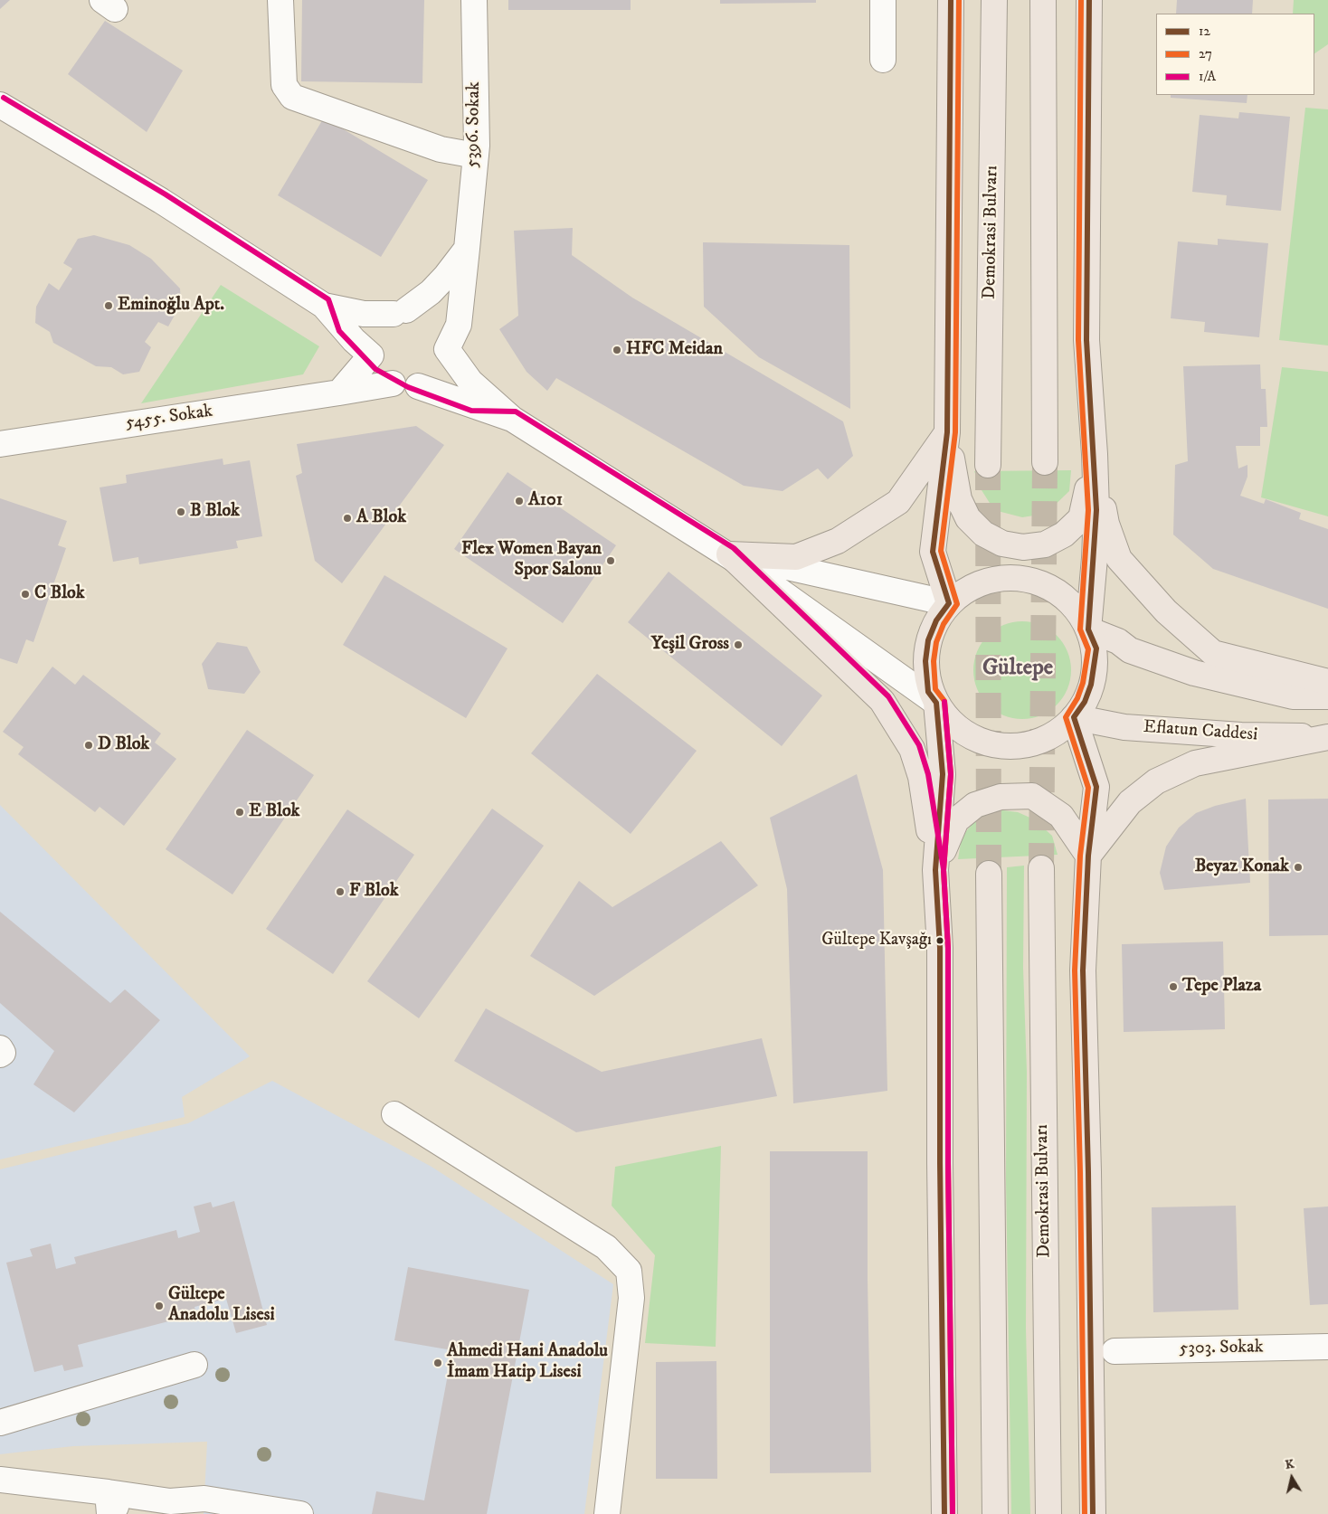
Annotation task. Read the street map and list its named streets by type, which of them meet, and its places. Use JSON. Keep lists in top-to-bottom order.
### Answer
{
  "streets": {
    "main road": ["Demokrasi Bulvarı", "Eflatun Caddesi"],
    "street": ["5396. Sokak", "5455. Sokak", "5303. Sokak"]
  },
  "crossings": [
    ["5396. Sokak", "5455. Sokak"]
  ],
  "districts": ["Gültepe"],
  "places": [
    "Eminoğlu Apt.",
    "HFC Meidan",
    "A101",
    "B Blok",
    "A Blok",
    "Flex Women Bayan Spor Salonu",
    "C Blok",
    "Yeşil Gross",
    "D Blok",
    "E Blok",
    "Beyaz Konak",
    "F Blok",
    "Gültepe Kavşağı",
    "Tepe Plaza",
    "Gültepe Anadolu Lisesi",
    "Ahmedi Hani Anadolu İmam Hatip Lisesi"
  ],
  "lines": ["transit line 12", "transit line 27", "transit line 1/A"],
  "legend": ["12", "27", "1/A"],
  "north": "top"
}
